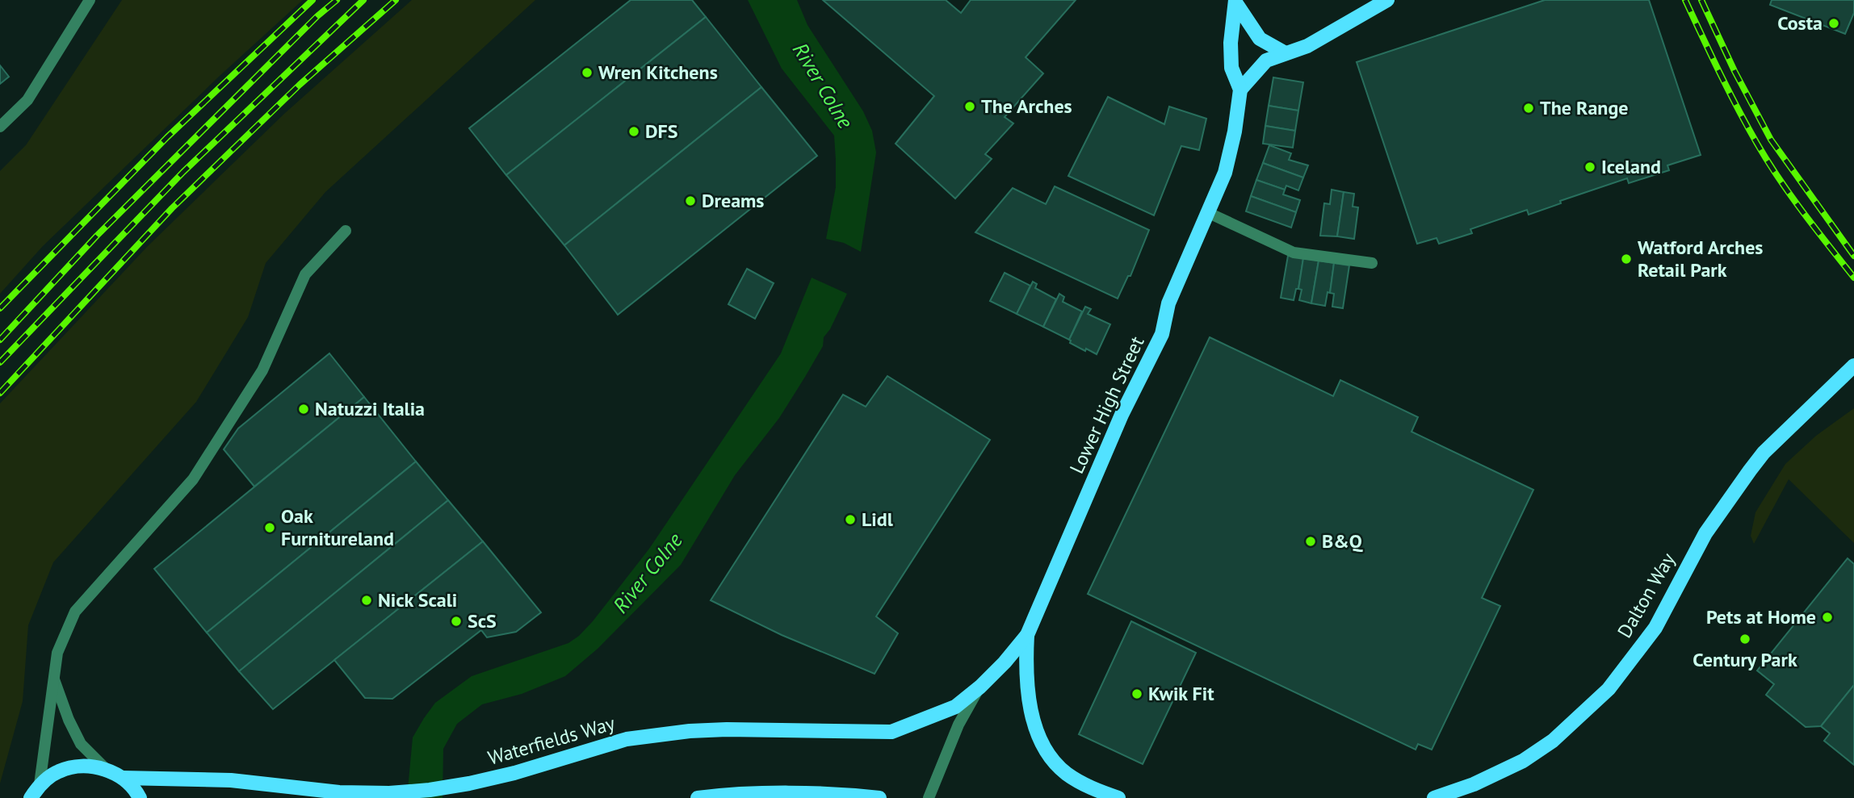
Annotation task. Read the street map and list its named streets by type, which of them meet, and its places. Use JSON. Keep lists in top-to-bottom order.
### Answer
{
  "streets": {
    "main road": ["Lower High Street", "Dalton Way", "Waterfields Way"]
  },
  "crossings": [
    ["Lower High Street", "Waterfields Way"]
  ],
  "water": ["River Colne"],
  "places": [
    "Costa",
    "Wren Kitchens",
    "The Arches",
    "The Range",
    "DFS",
    "Iceland",
    "Dreams",
    "Watford Arches Retail Park",
    "Natuzzi Italia",
    "Lidl",
    "Oak Furnitureland",
    "B&Q",
    "Nick Scali",
    "Pets at Home",
    "ScS",
    "Century Park",
    "Kwik Fit"
  ]
}
